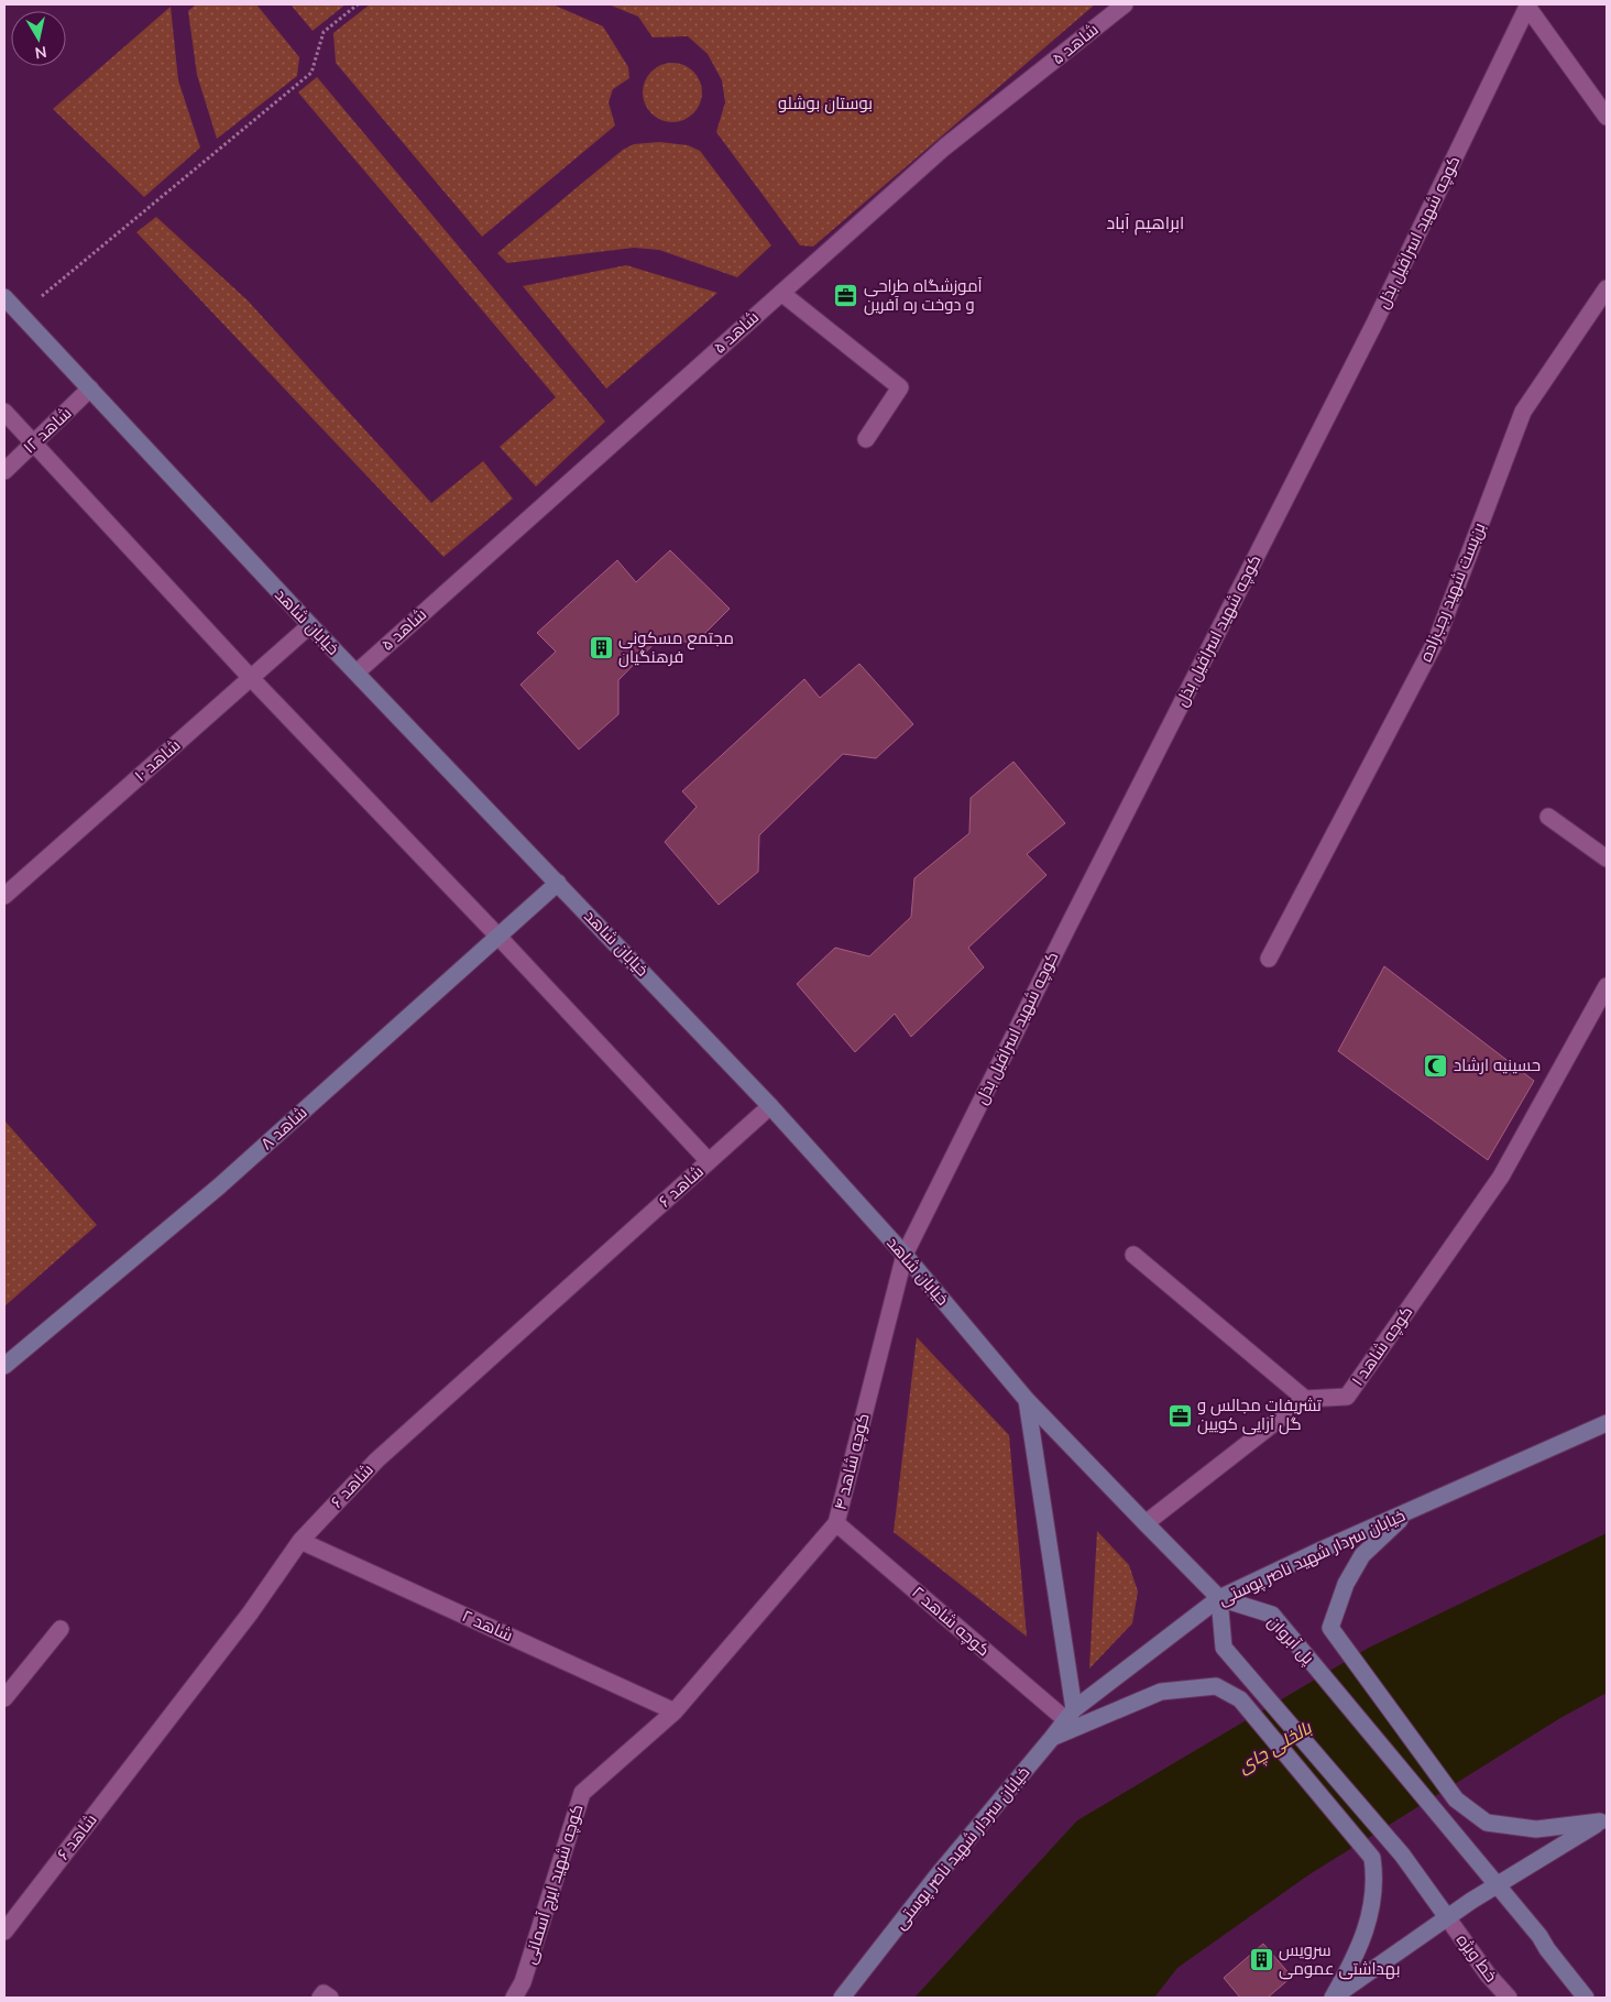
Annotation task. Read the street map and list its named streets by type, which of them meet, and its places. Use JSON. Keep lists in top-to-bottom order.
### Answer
{
  "streets": {
    "main road": [
      "خیابان شاهد",
      "شاهد ۸",
      "خیابان سردار شهید ناصر پوستی",
      "پل آبروان"
    ],
    "street": [
      "شاهد ۵",
      "کوچه شهید اسرافیل بذل",
      "شاهد ۱۲",
      "بن‌بست شهید رجب‌زاده",
      "شاهد ۱۰",
      "شاهد ۶",
      "کوچه شاهد ۱",
      "کوچه شاهد ۴",
      "کوچه شاهد ۲",
      "شاهد ۲",
      "کوچه شهید ایرج آسمانی",
      "خط ویژه"
    ]
  },
  "crossings": [
    ["شاهد ۵", "خیابان شاهد"],
    ["کوچه شهید اسرافیل بذل", "خیابان شاهد"],
    ["کوچه شهید اسرافیل بذل", "کوچه شاهد ۴"],
    ["شاهد ۱۲", "خیابان شاهد"],
    ["خیابان شاهد", "شاهد ۱۰"],
    ["خیابان شاهد", "شاهد ۸"],
    ["خیابان شاهد", "شاهد ۶"],
    ["خیابان شاهد", "کوچه شاهد ۴"],
    ["خیابان شاهد", "خیابان سردار شهید ناصر پوستی"],
    ["خیابان شاهد", "پل آبروان"],
    ["شاهد ۶", "شاهد ۲"],
    ["کوچه شاهد ۴", "کوچه شاهد ۲"],
    ["کوچه شاهد ۴", "شاهد ۲"],
    ["کوچه شاهد ۴", "کوچه شهید ایرج آسمانی"],
    ["خیابان سردار شهید ناصر پوستی", "کوچه شاهد ۲"],
    ["خیابان سردار شهید ناصر پوستی", "پل آبروان"],
    ["شاهد ۲", "کوچه شهید ایرج آسمانی"]
  ],
  "districts": ["ابراهیم آباد"],
  "water": ["بالخلی چای"],
  "parks": ["بوستان بوشلو"],
  "places": {
    "office": ["آموزشگاه طراحی و دوخت ره آفرین", "تشریفات مجالس و گل آرایی کویین"],
    "building": ["مجتمع مسکونی فرهنگیان", "سرویس بهداشتی عمومی"],
    "mosque": ["حسینیه ارشاد"]
  },
  "north": "bottom"
}
